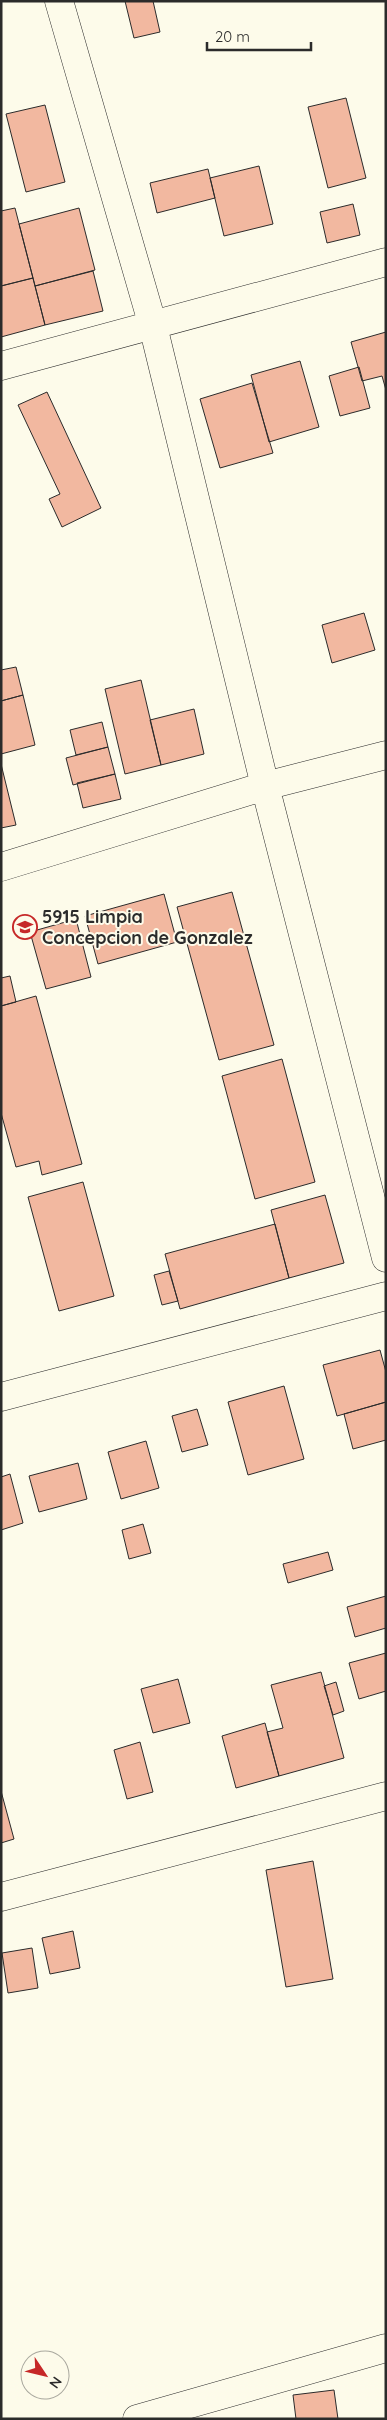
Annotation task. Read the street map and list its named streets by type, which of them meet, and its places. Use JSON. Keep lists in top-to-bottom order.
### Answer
{
  "places": {
    "school or university": ["5915 Limpia Concepcion de Gonzalez"]
  },
  "scale_bar": "20 m",
  "north": "bottom right"
}
